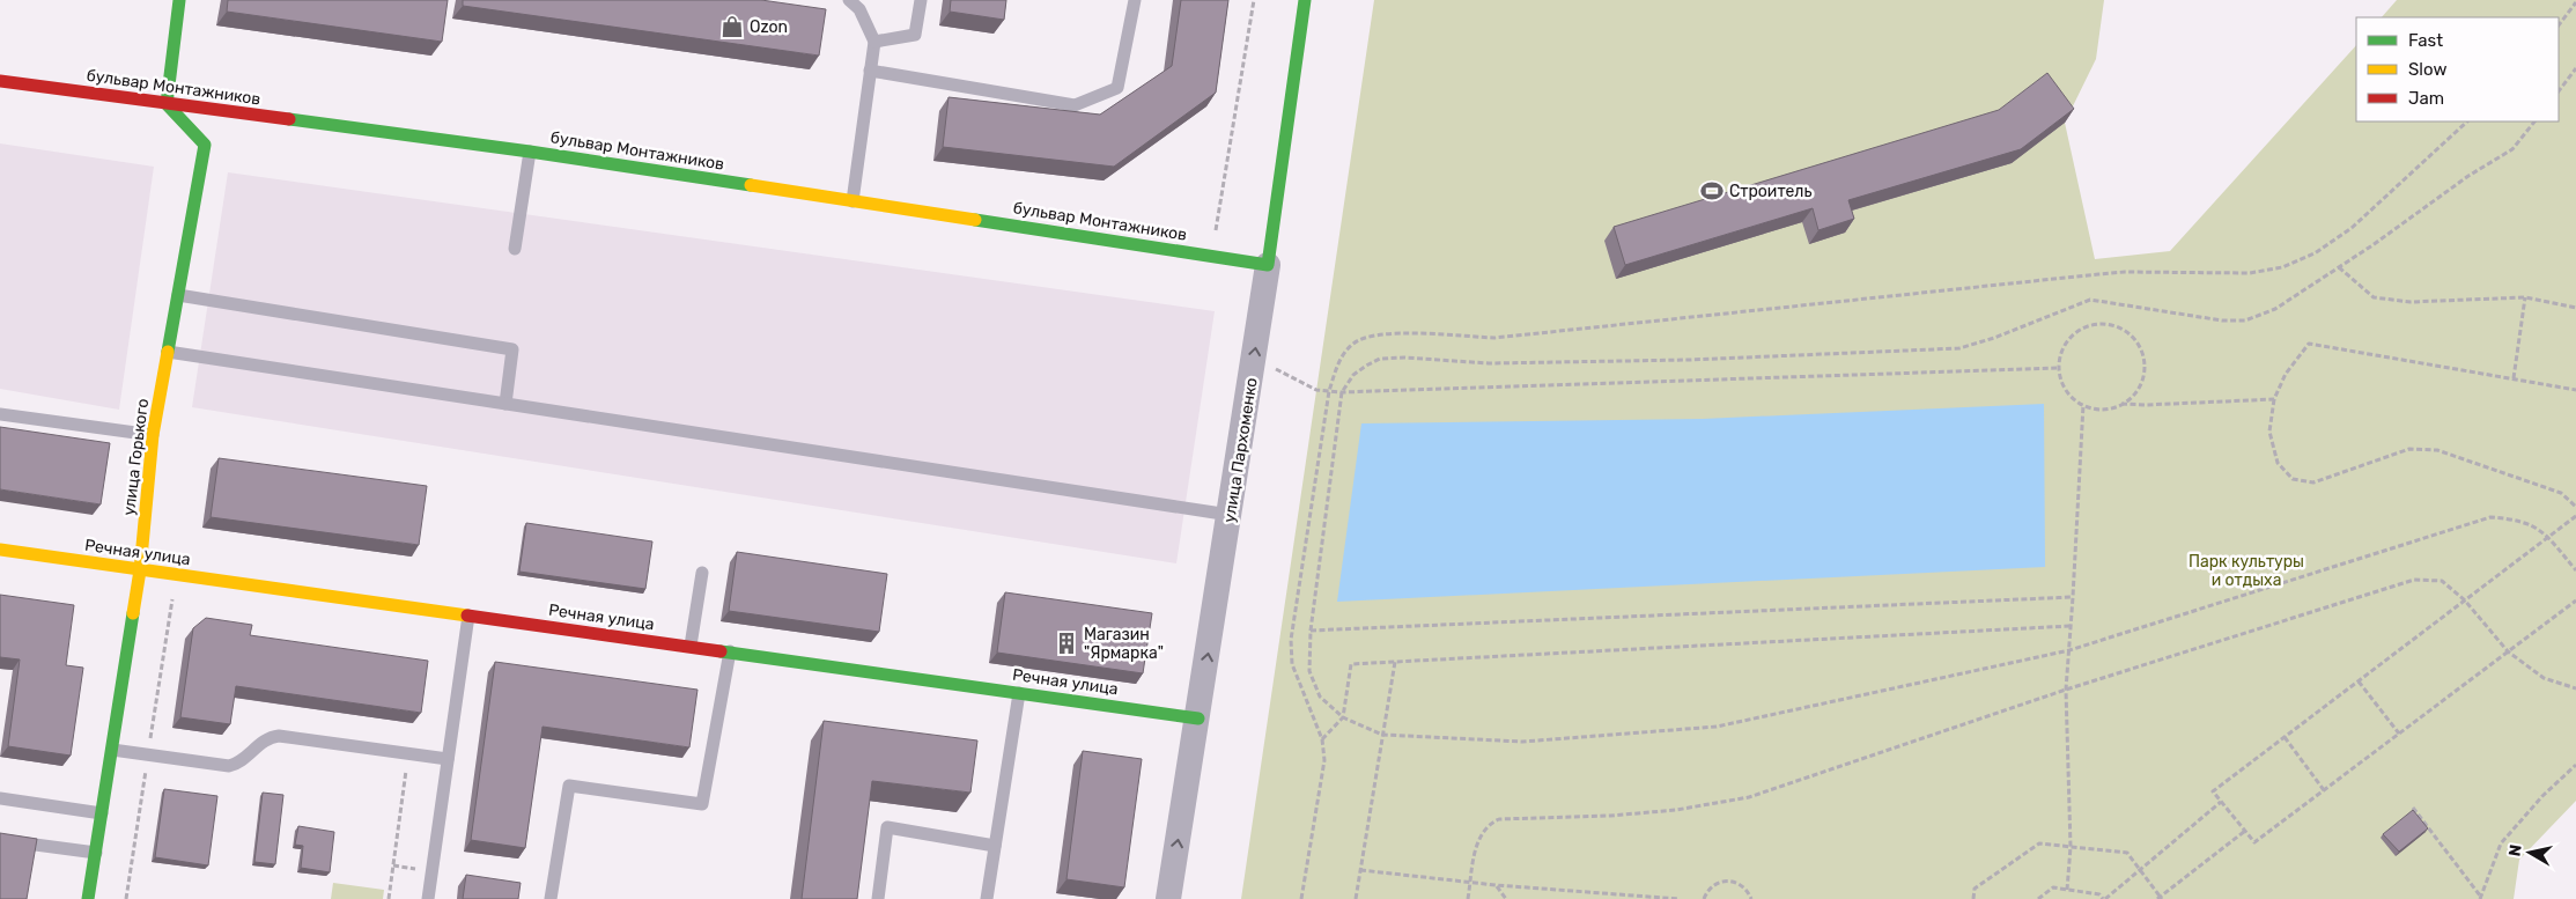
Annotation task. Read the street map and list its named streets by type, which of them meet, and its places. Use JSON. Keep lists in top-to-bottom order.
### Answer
{
  "streets": {
    "street": [
      "бульвар Монтажников",
      "улица Пархоменко",
      "улица Горького",
      "Речная улица"
    ]
  },
  "crossings": [
    ["бульвар Монтажников", "улица Пархоменко"],
    ["бульвар Монтажников", "улица Горького"],
    ["улица Пархоменко", "Речная улица"],
    ["улица Горького", "Речная улица"]
  ],
  "one_way": ["улица Пархоменко"],
  "parks": ["Парк культуры и отдыха"],
  "places": {
    "shop": ["Ozon"],
    "sports": ["Строитель"],
    "building": ["Магазин \"Ярмарка\""]
  },
  "legend": ["Fast", "Slow", "Jam"],
  "north": "left"
}
